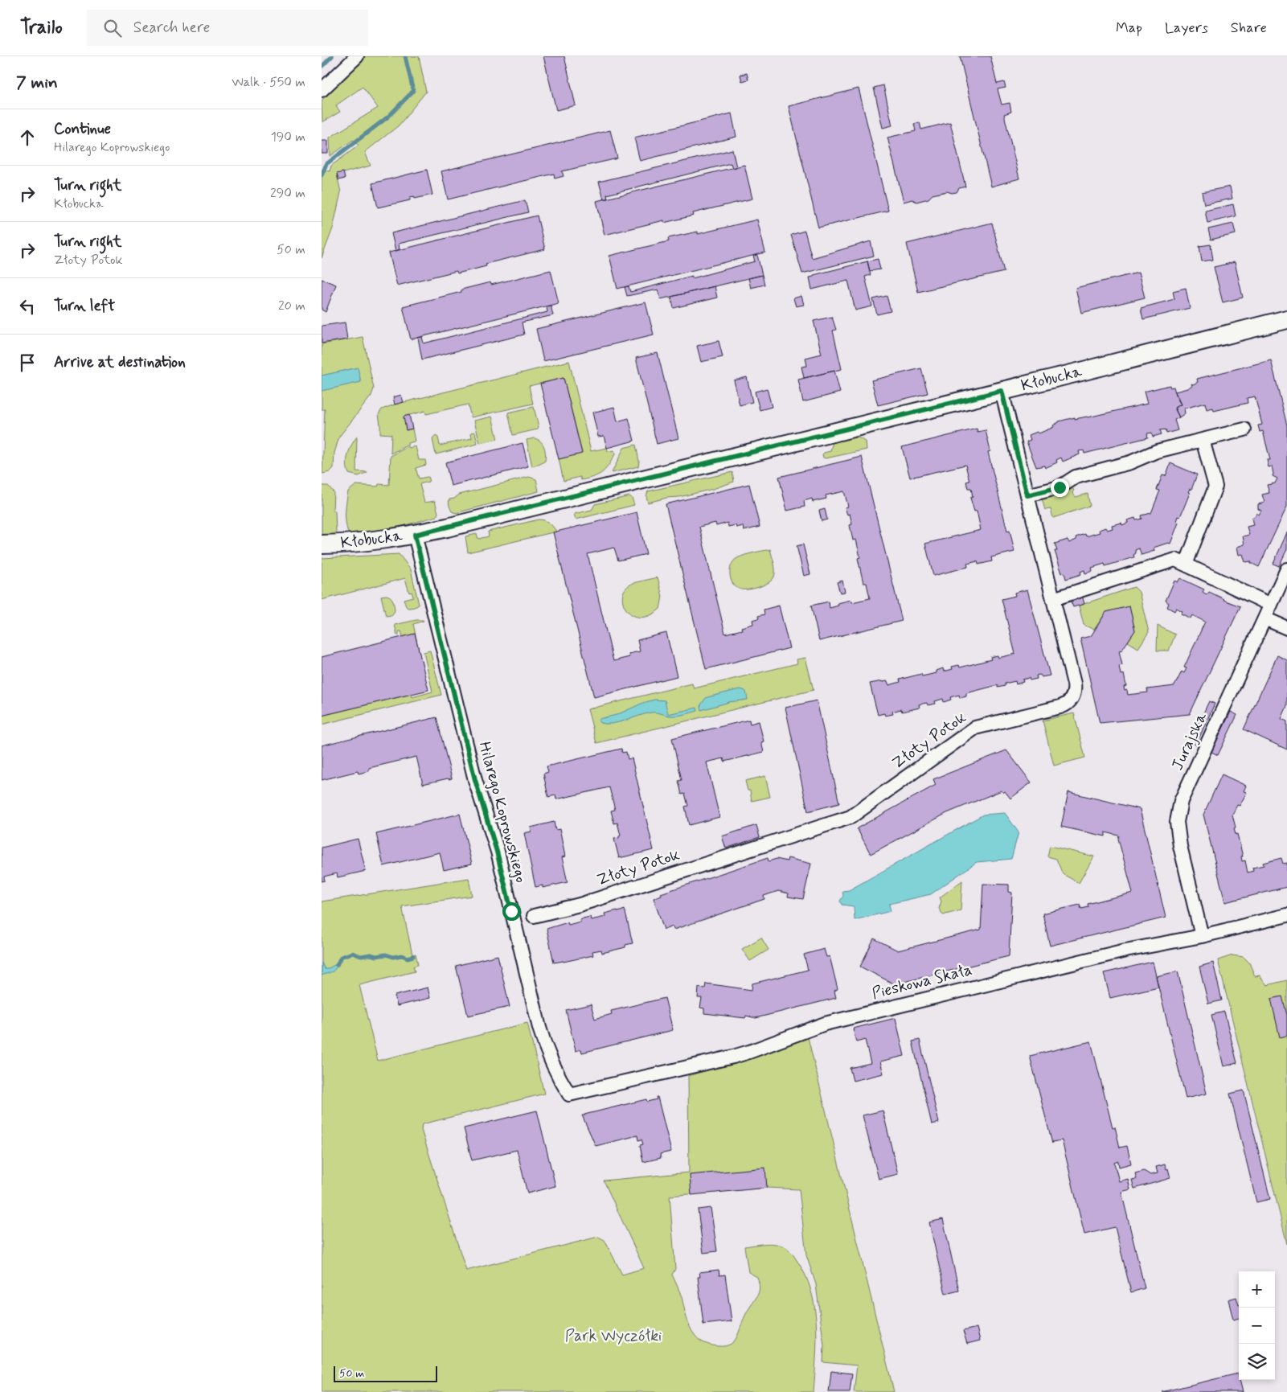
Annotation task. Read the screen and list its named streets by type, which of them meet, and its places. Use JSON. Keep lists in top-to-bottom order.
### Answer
{
  "streets": {
    "street": [
      "Kłobucka",
      "Złoty Potok",
      "Jurajska",
      "Hilarego Koprowskiego",
      "Pieskowa Skała"
    ]
  },
  "crossings": [
    ["Kłobucka", "Złoty Potok"],
    ["Kłobucka", "Hilarego Koprowskiego"],
    ["Jurajska", "Pieskowa Skała"],
    ["Hilarego Koprowskiego", "Pieskowa Skała"]
  ],
  "parks": ["Park Wyczółki"],
  "scale_bar": "50 m",
  "page": {
    "header": "Trailo",
    "search": "Search here",
    "nav": ["Map", "Layers", "Share"],
    "heading": ["7 min", "Walk · 550 m"],
    "list": [
      ["Continue", "Hilarego Koprowskiego", "190 m"],
      ["Turn right", "Kłobucka", "290 m"],
      ["Turn right", "Złoty Potok", "50 m"],
      ["Turn left", "20 m"],
      "Arrive at destination"
    ],
    "map_buttons": ["+", "−"],
    "scale": "50 m"
  }
}
